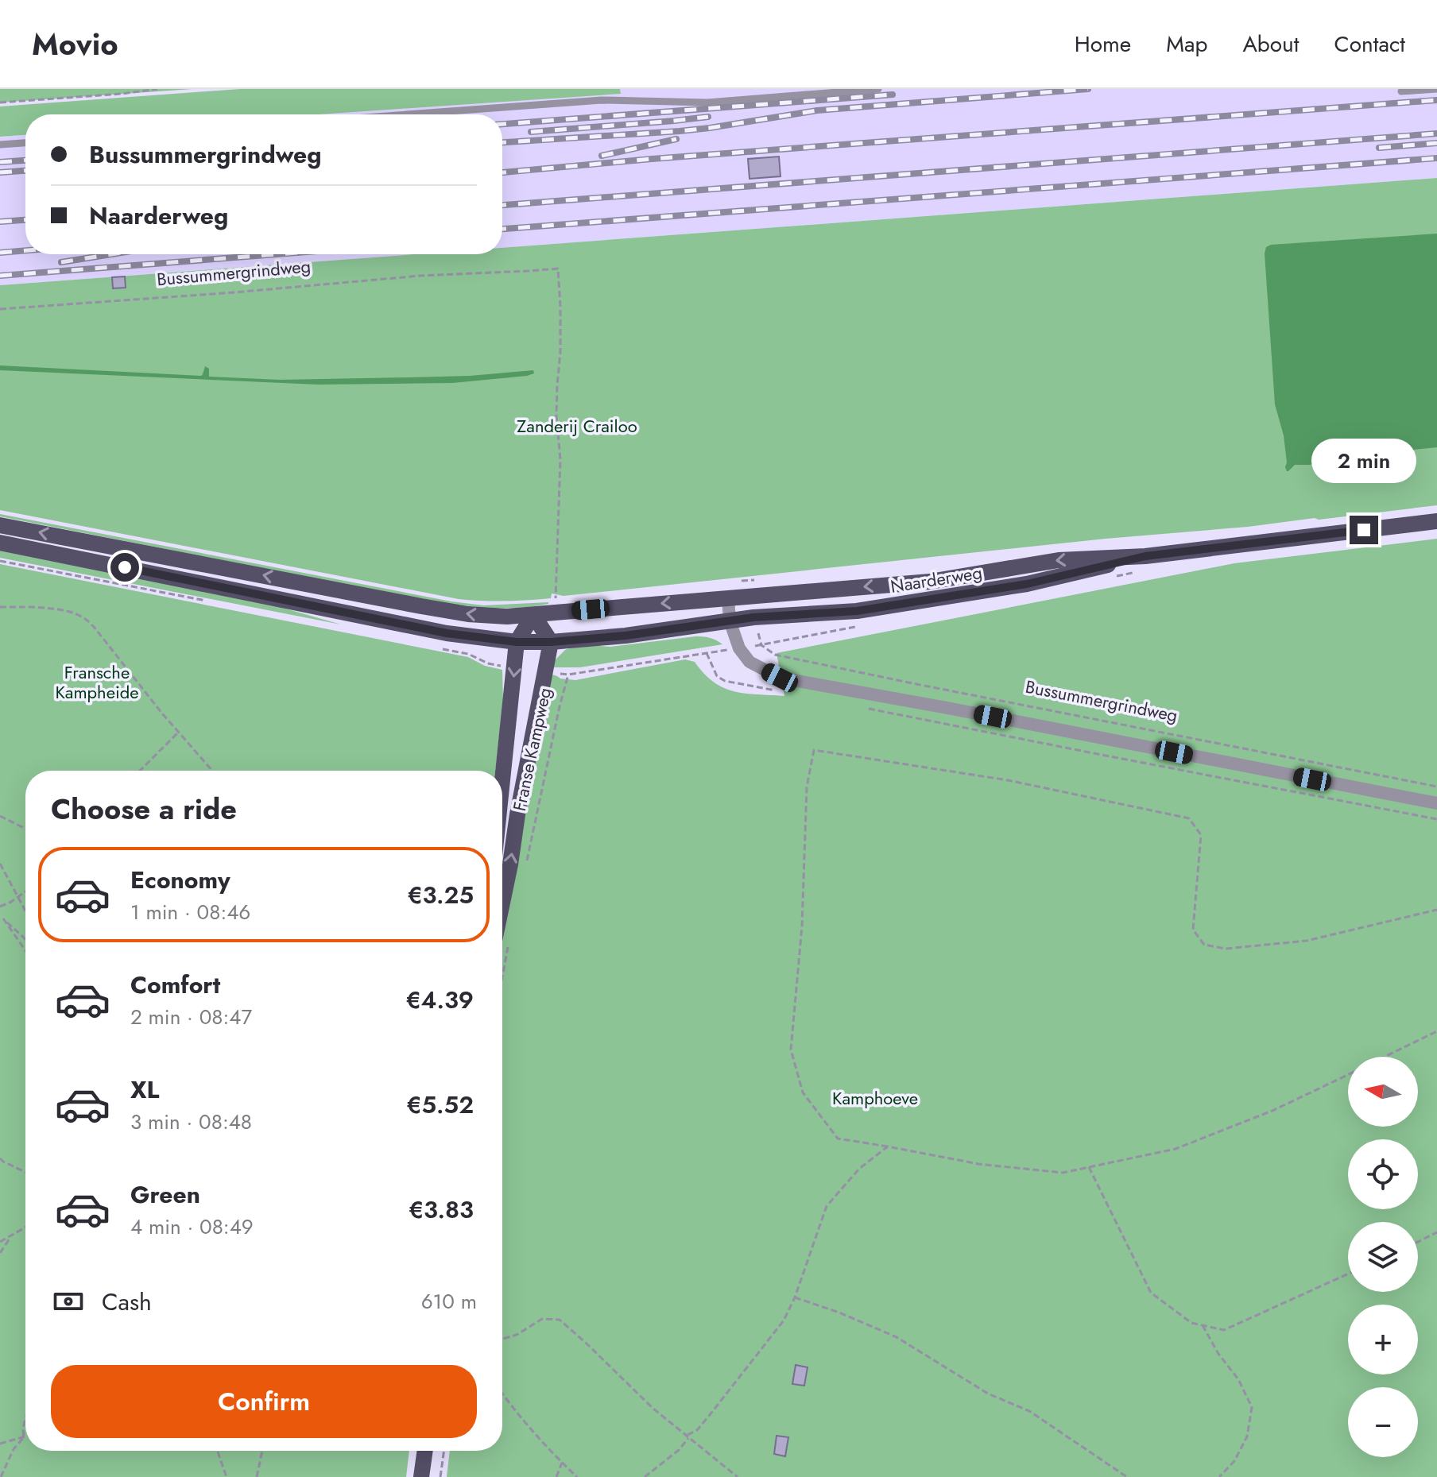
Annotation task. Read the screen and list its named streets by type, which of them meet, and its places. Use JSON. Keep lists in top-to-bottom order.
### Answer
{
  "streets": {
    "main road": ["Naarderweg", "Franse Kampweg"],
    "street": ["Bussummergrindweg"]
  },
  "crossings": [
    ["Bussummergrindweg", "Naarderweg"]
  ],
  "parks": ["Zanderij Crailoo", "Fransche Kampheide", "Kamphoeve"],
  "north": "left",
  "page": {
    "header": "Movio",
    "nav": [
      "Home",
      "Map",
      "About",
      "Contact"
    ],
    "banner": ["Bussummergrindweg", "Naarderweg"],
    "bubble": "2 min",
    "heading": "Choose a ride",
    "list": [
      {
        "name": "Economy",
        "note": "1 min · 08:46",
        "value": "€3.25"
      },
      {
        "name": "Comfort",
        "note": "2 min · 08:47",
        "value": "€4.39"
      },
      {
        "name": "XL",
        "note": "3 min · 08:48",
        "value": "€5.52"
      },
      {
        "name": "Green",
        "note": "4 min · 08:49",
        "value": "€3.83"
      }
    ],
    "map_buttons": ["+", "−"],
    "pay": ["Cash", "610 m"],
    "buttons": "Confirm"
  }
}
